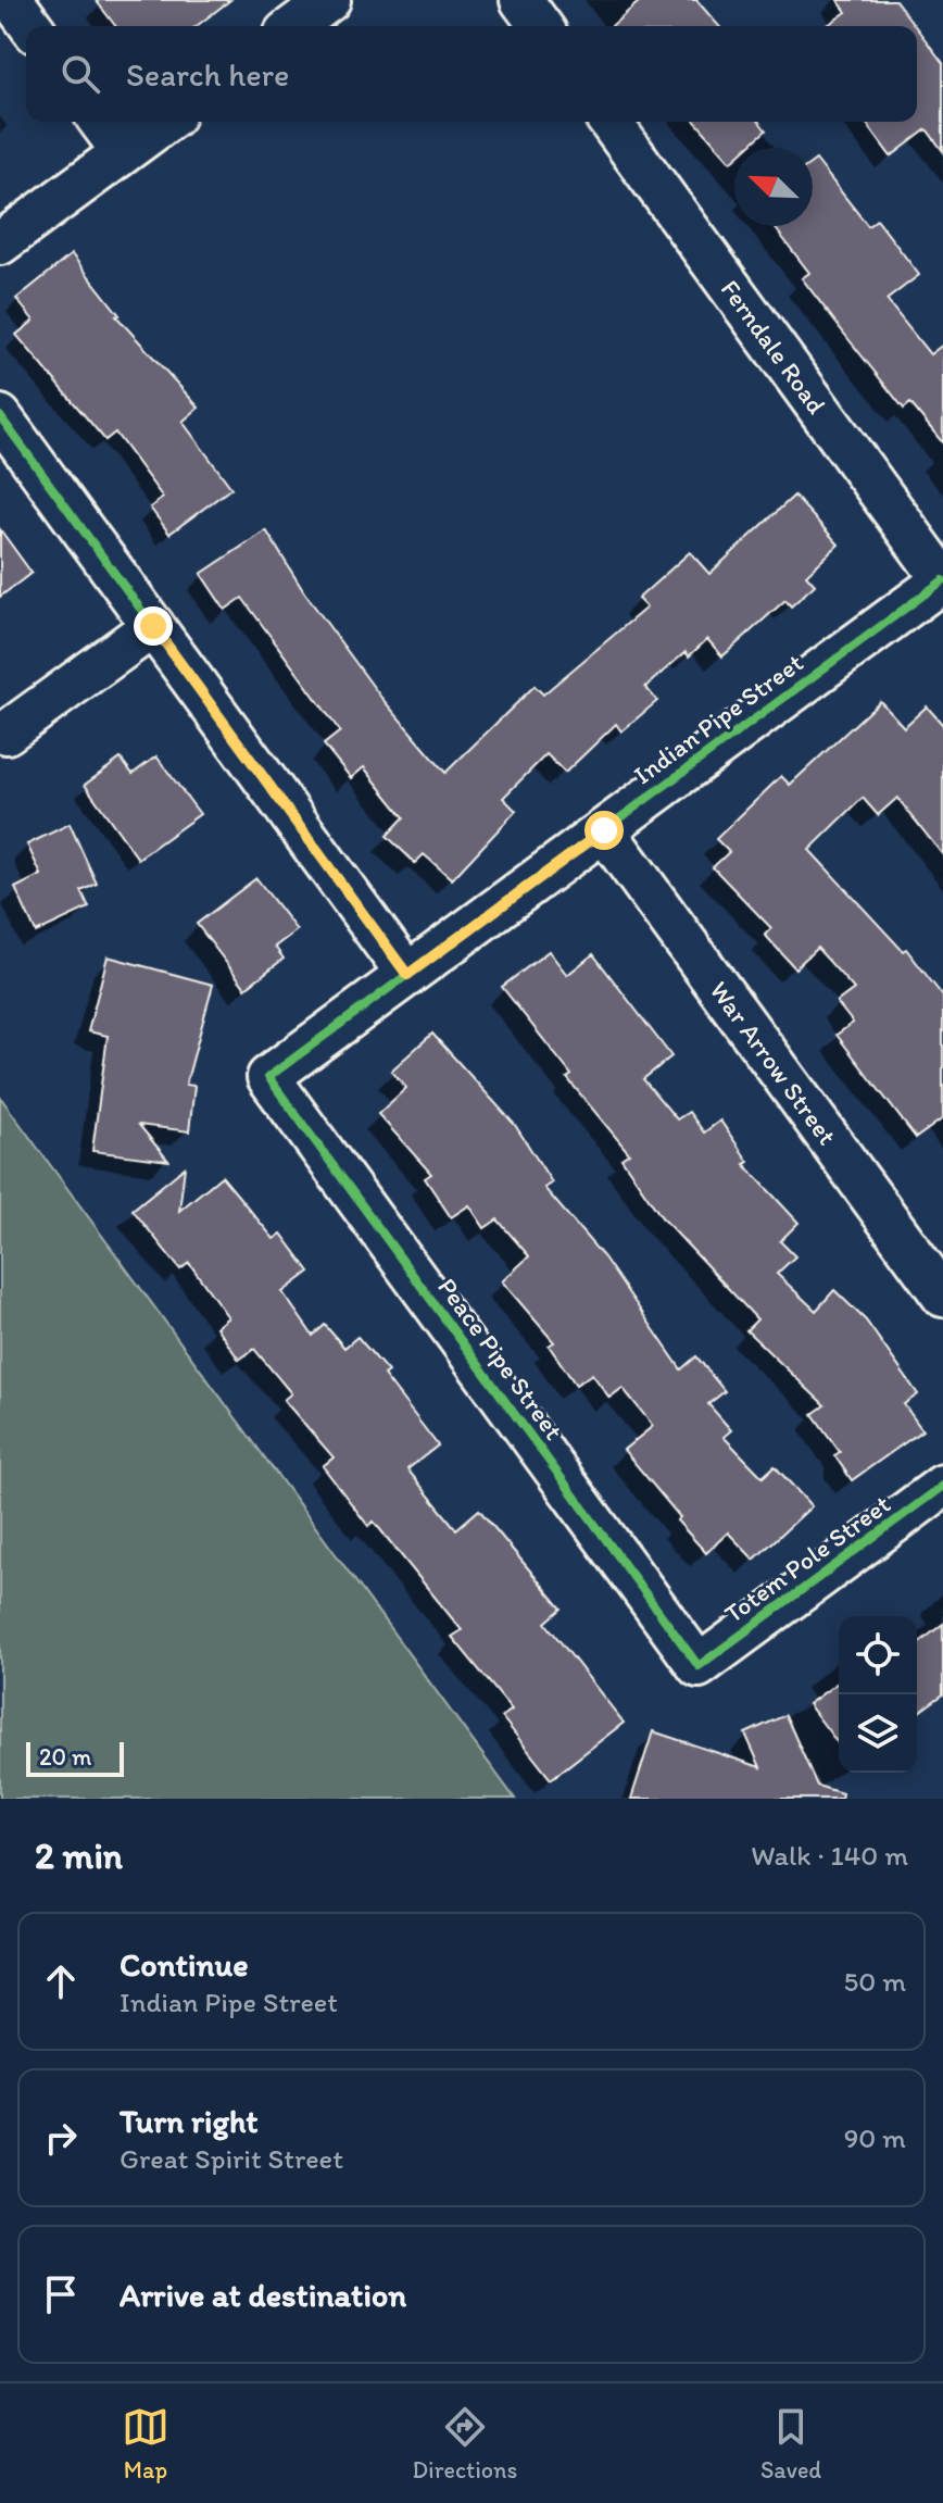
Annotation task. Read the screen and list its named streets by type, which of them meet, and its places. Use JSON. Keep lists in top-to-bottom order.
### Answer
{
  "streets": {
    "street": [
      "Ferndale Road",
      "Indian Pipe Street",
      "War Arrow Street",
      "Peace Pipe Street",
      "Totem Pole Street"
    ]
  },
  "crossings": [
    ["Ferndale Road", "Indian Pipe Street"],
    ["Indian Pipe Street", "War Arrow Street"],
    ["Indian Pipe Street", "Peace Pipe Street"],
    ["Peace Pipe Street", "Totem Pole Street"]
  ],
  "scale_bar": "20 m",
  "north": "top left",
  "page": {
    "search": "Search here",
    "scale": "20 m",
    "heading": ["2 min", "Walk · 140 m"],
    "list": [
      ["Continue", "Indian Pipe Street", "50 m"],
      ["Turn right", "Great Spirit Street", "90 m"],
      "Arrive at destination"
    ],
    "nav": ["Map", "Directions", "Saved"]
  }
}
